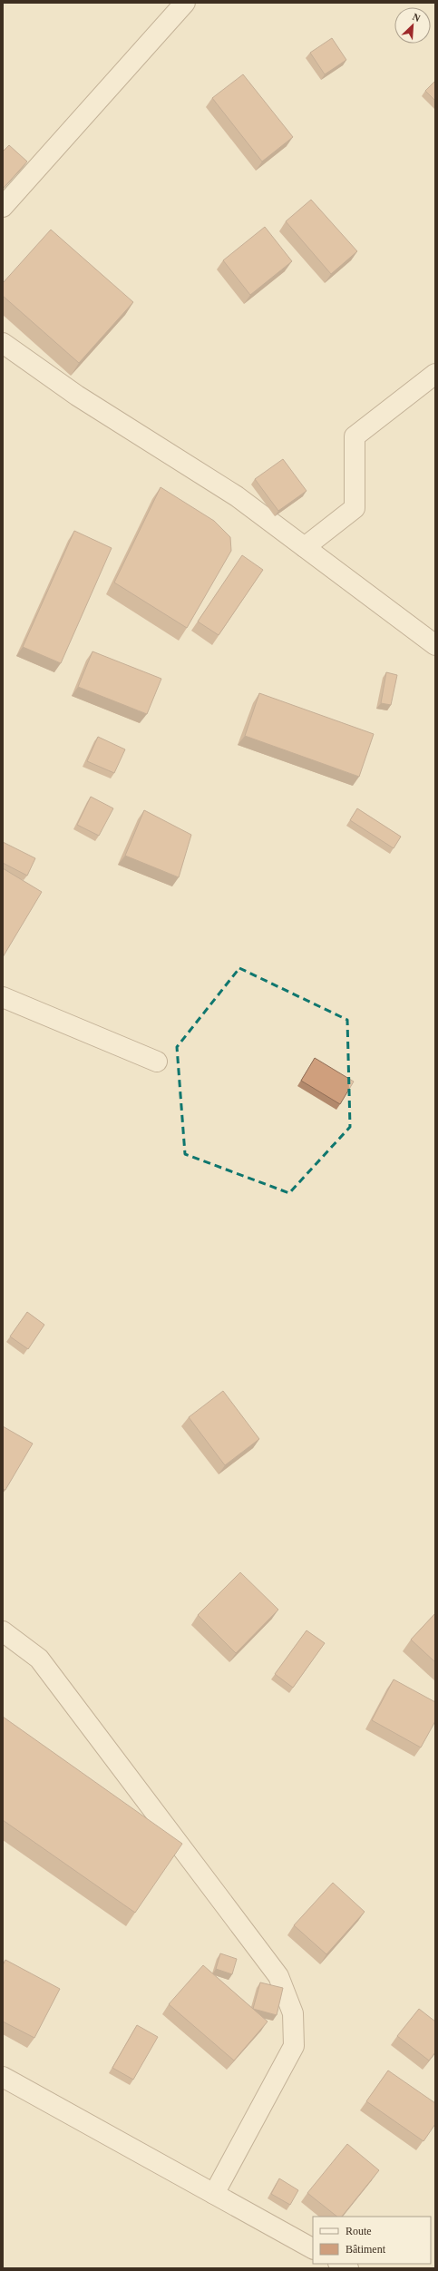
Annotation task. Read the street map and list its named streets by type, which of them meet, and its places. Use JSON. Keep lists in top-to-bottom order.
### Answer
{
  "legend": ["Route", "Bâtiment"],
  "north": "top right"
}
